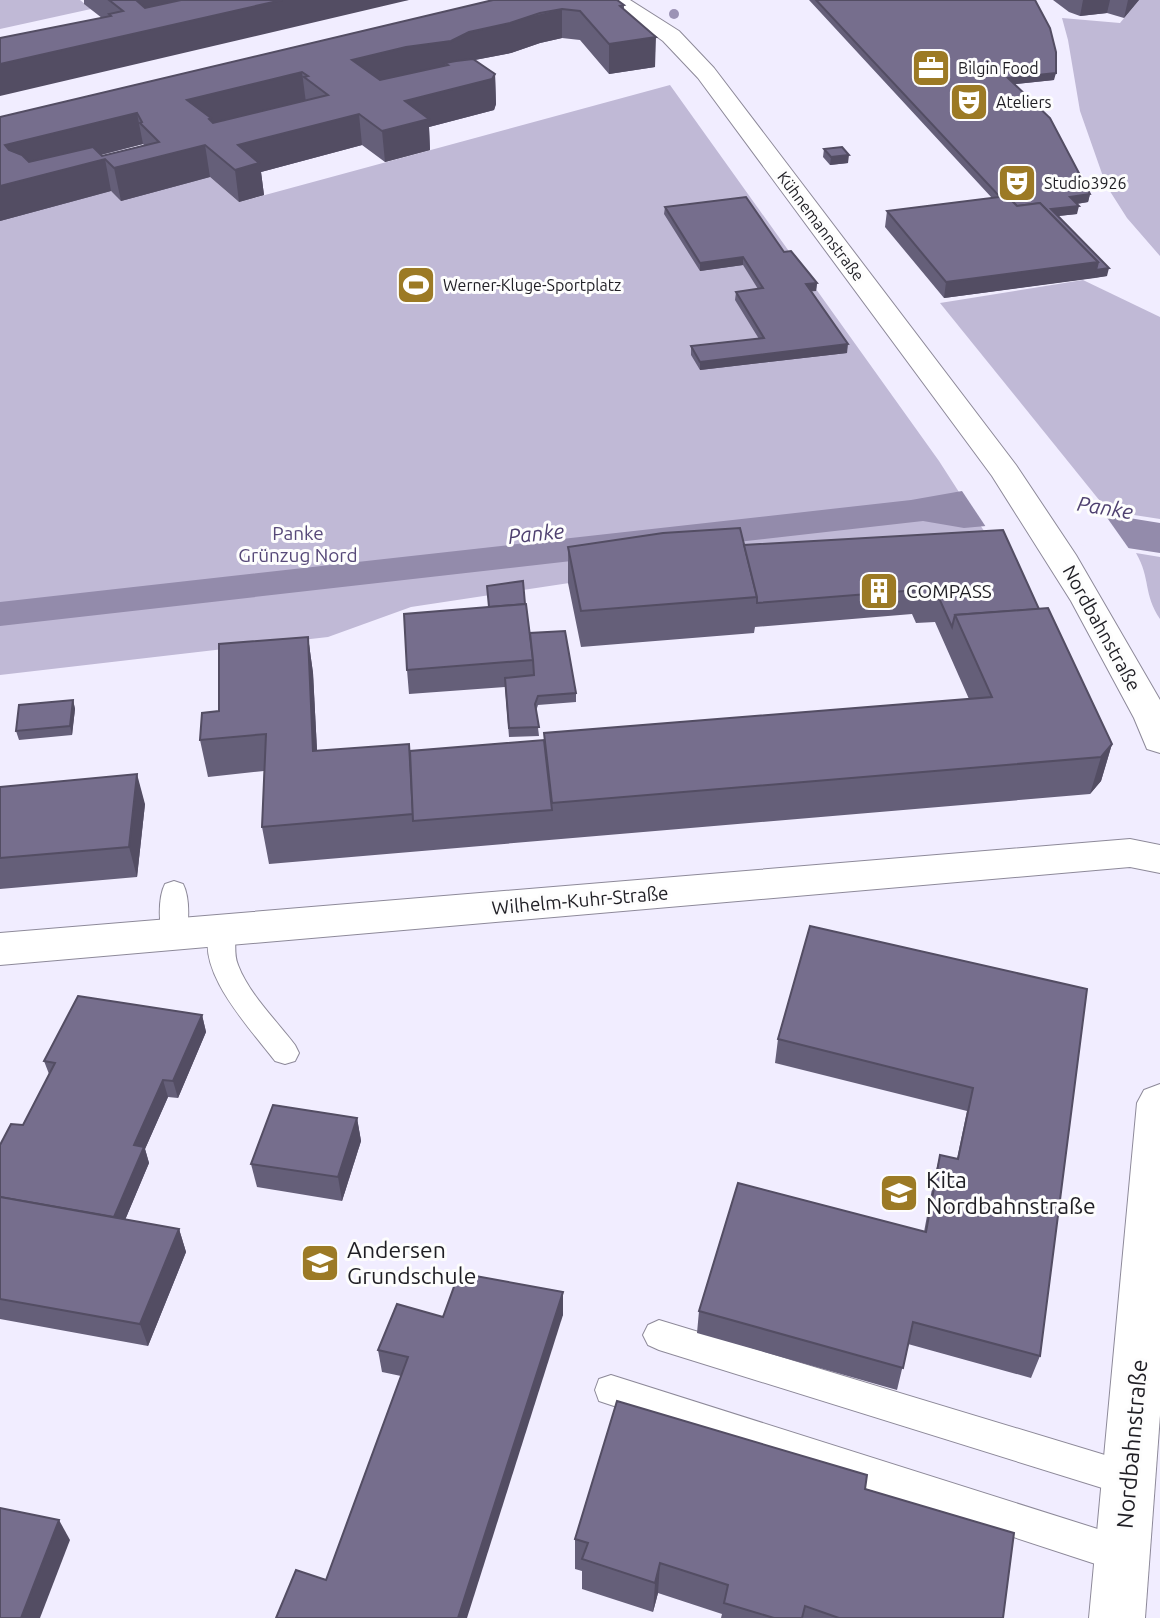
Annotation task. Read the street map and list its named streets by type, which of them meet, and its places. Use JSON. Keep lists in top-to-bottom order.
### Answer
{
  "streets": {
    "street": ["Kühnemannstraße", "Nordbahnstraße", "Wilhelm-Kuhr-Straße"]
  },
  "crossings": [
    ["Kühnemannstraße", "Nordbahnstraße"]
  ],
  "water": ["Panke"],
  "parks": ["Panke Grünzug Nord"],
  "places": {
    "office": ["Bilgin Food"],
    "theatre": ["Ateliers", "Studio3926"],
    "sports": ["Werner-Kluge-Sportplatz"],
    "building": ["COMPASS"],
    "school or university": ["Kita Nordbahnstraße", "Andersen Grundschule"]
  }
}
